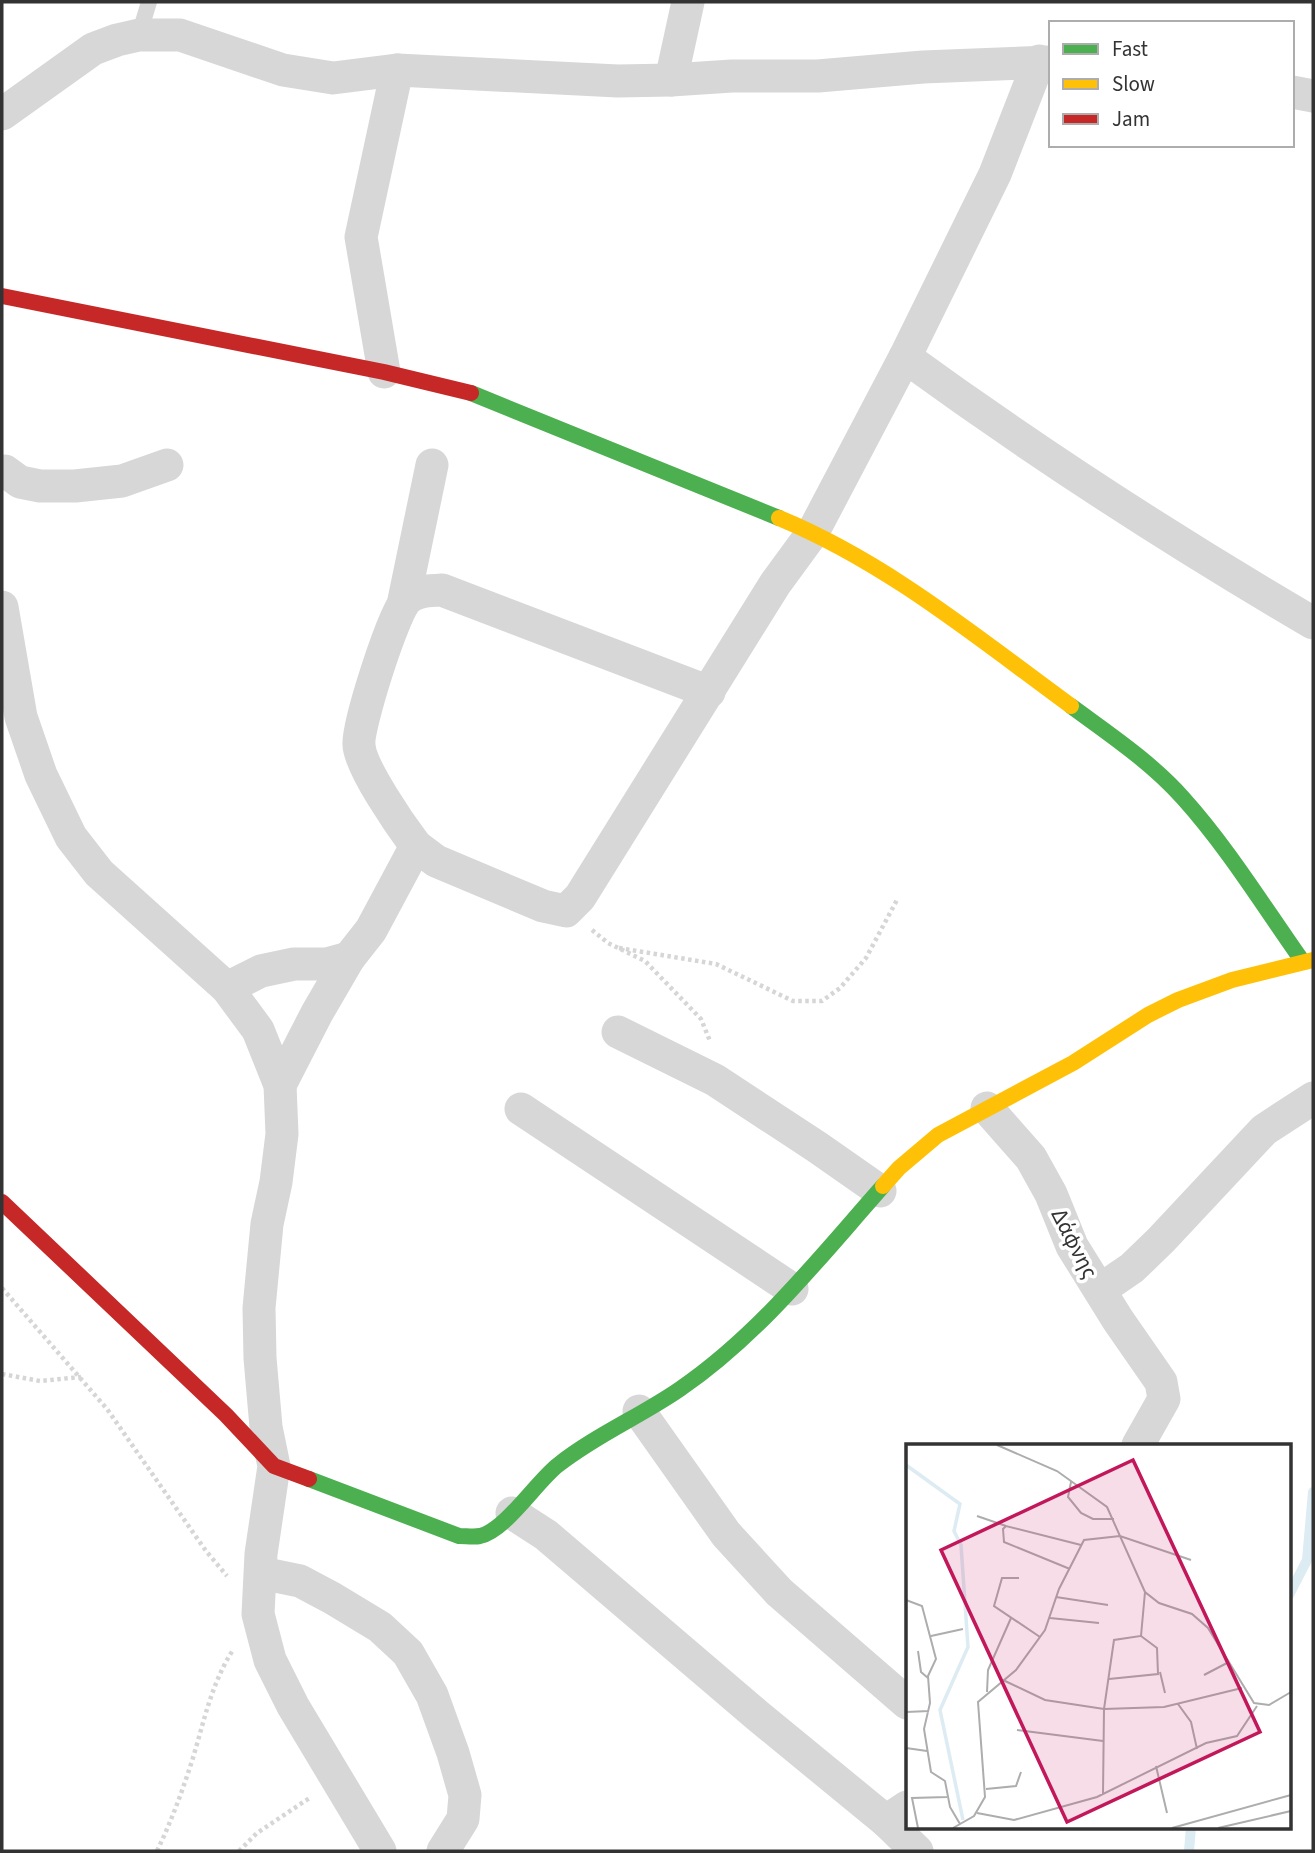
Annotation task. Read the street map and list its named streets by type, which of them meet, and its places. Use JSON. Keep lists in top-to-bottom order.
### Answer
{
  "streets": {
    "street": ["Δάφνης"]
  },
  "legend": ["Fast", "Slow", "Jam"]
}
